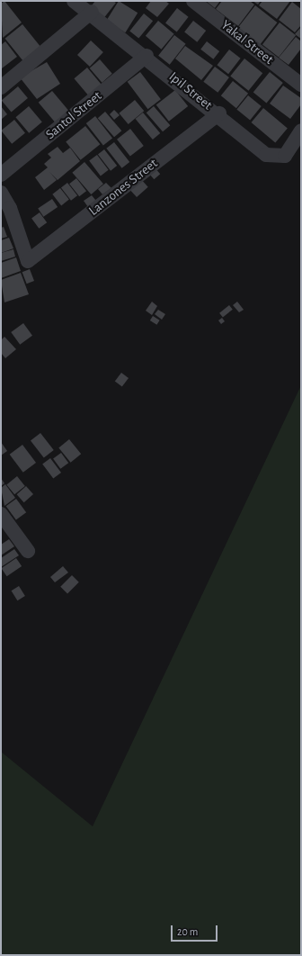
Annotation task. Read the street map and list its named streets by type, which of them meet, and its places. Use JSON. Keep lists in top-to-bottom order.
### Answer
{
  "streets": {
    "street": [
      "Yakal Street",
      "Ipil Street",
      "Santol Street",
      "Lanzones Street"
    ]
  },
  "crossings": [
    ["Ipil Street", "Santol Street"],
    ["Ipil Street", "Lanzones Street"]
  ],
  "scale_bar": "20 m"
}
